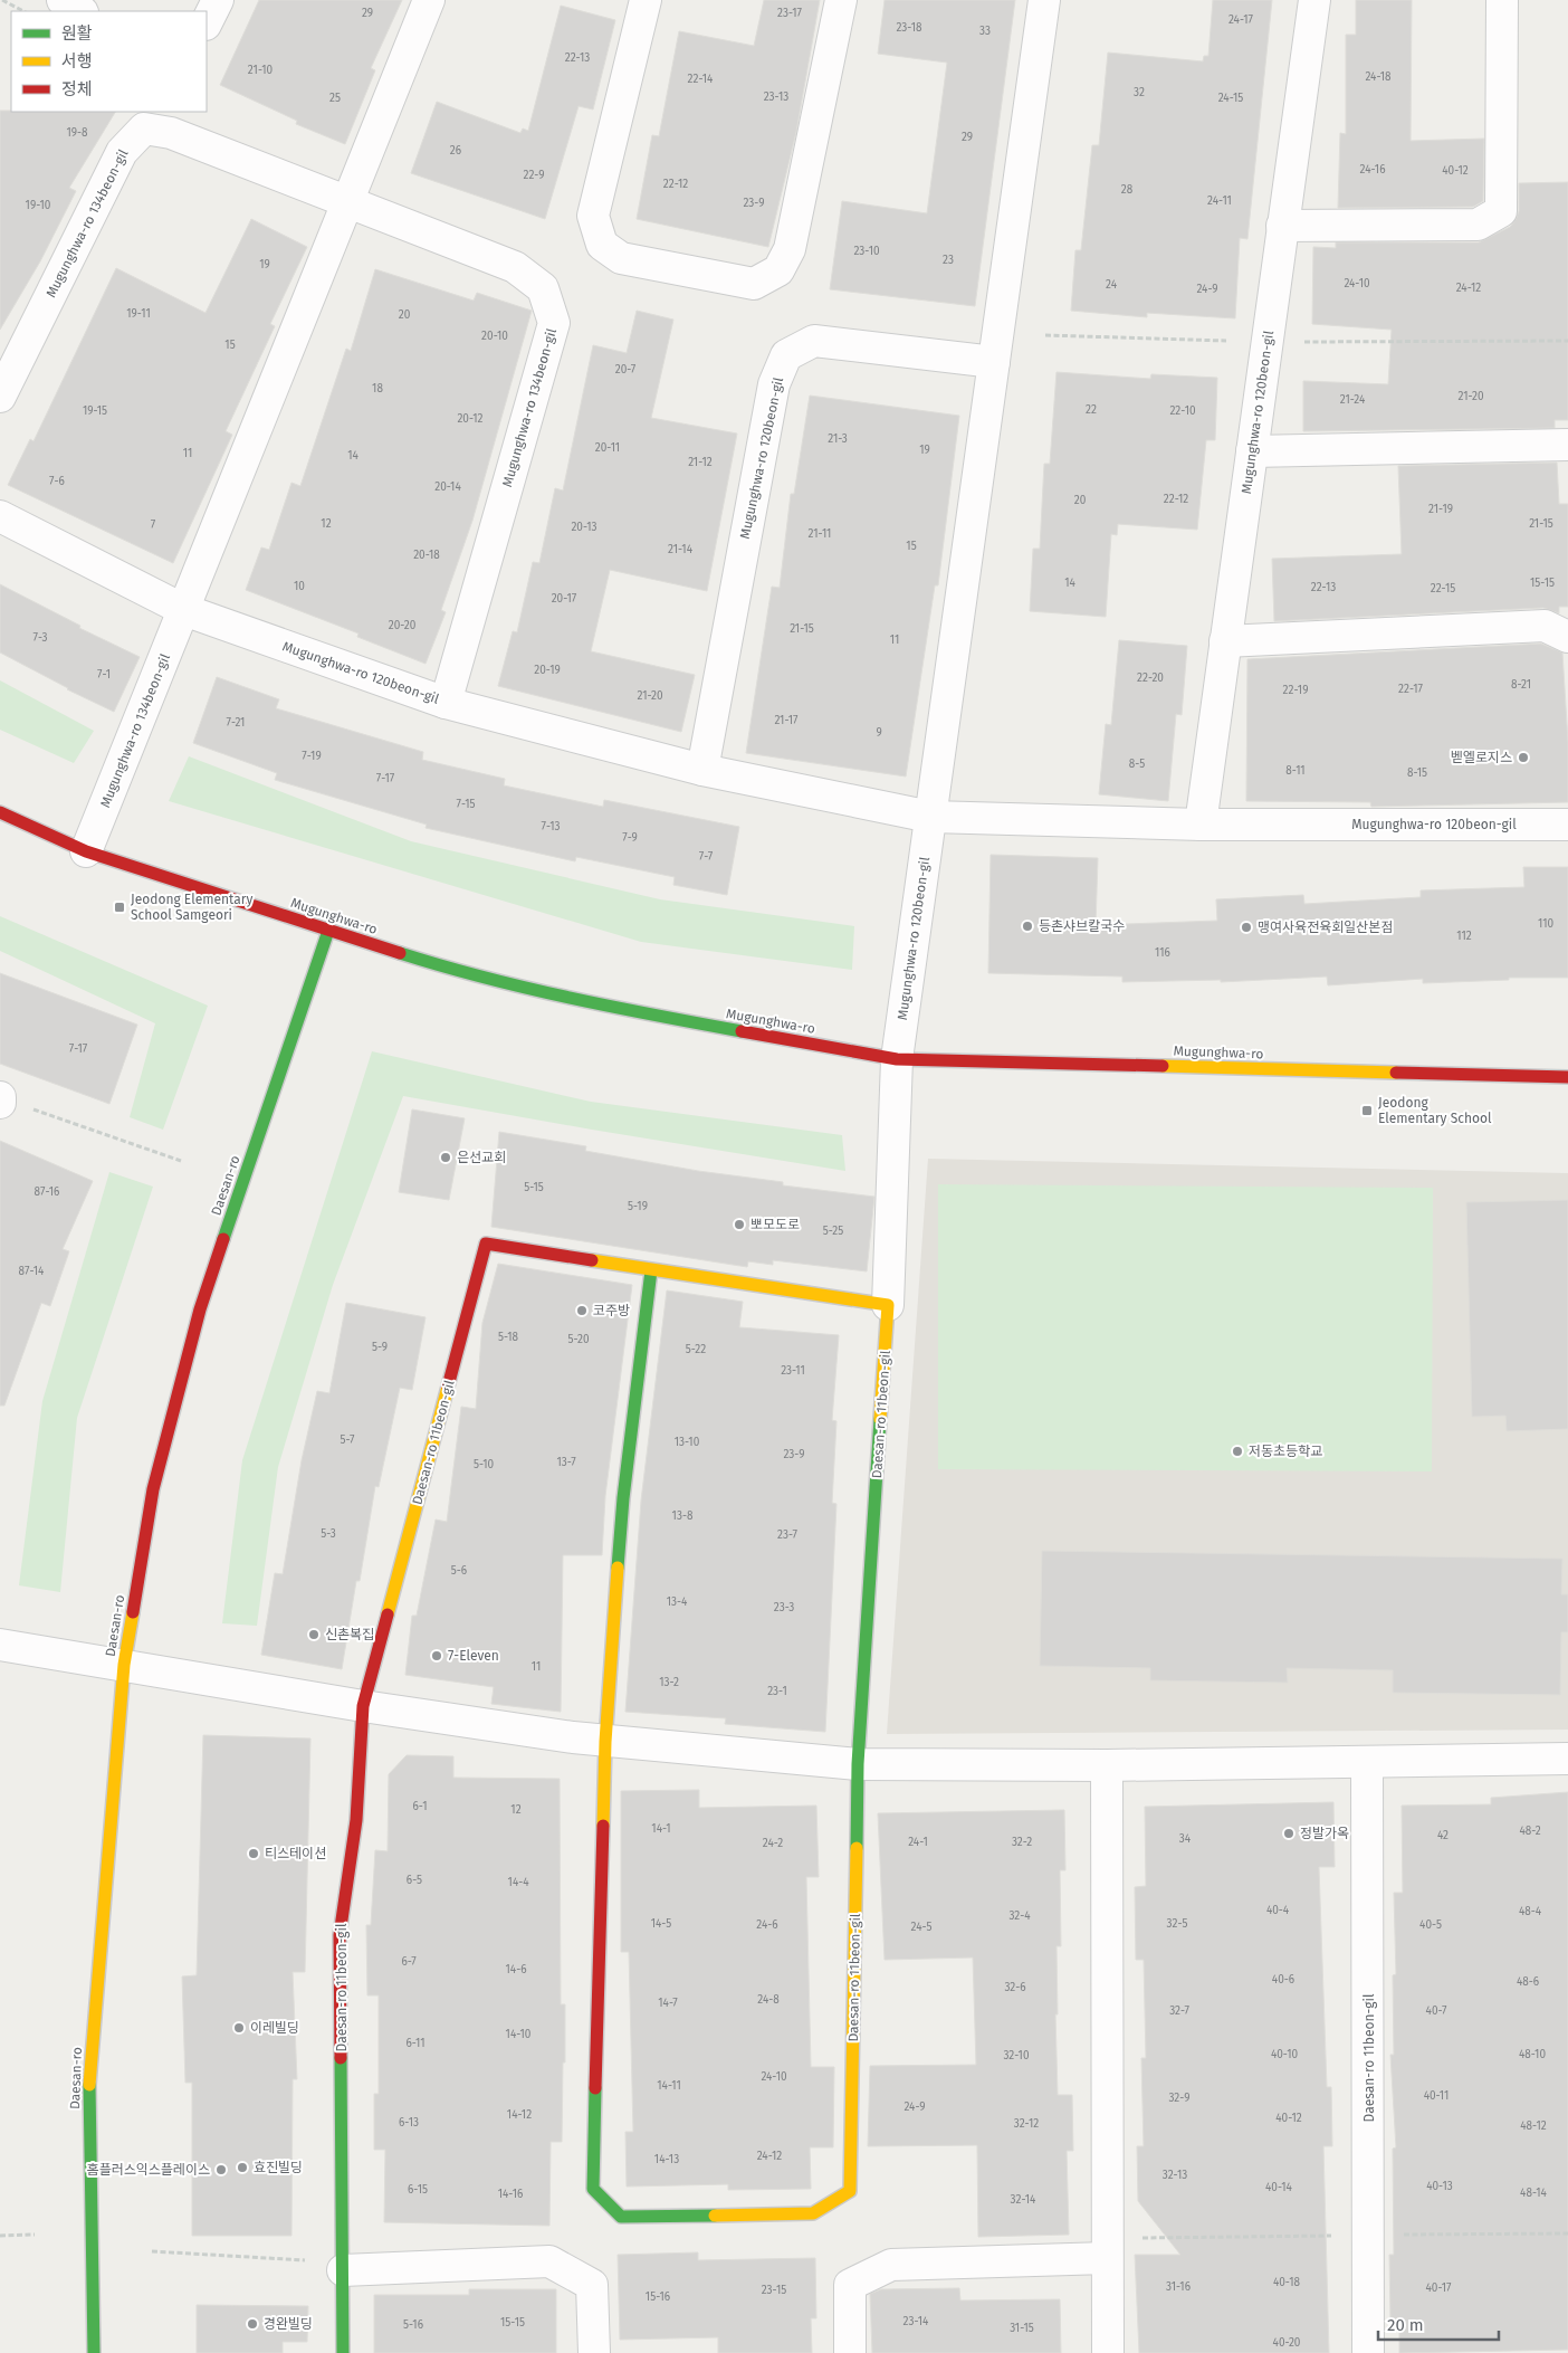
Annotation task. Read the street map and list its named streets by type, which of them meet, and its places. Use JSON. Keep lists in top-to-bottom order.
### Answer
{
  "streets": {
    "street": [
      "Mugunghwa-ro 134beon-gil",
      "Mugunghwa-ro 120beon-gil",
      "Mugunghwa-ro",
      "Daesan-ro",
      "Daesan-ro 11beon-gil"
    ]
  },
  "crossings": [
    ["Mugunghwa-ro 134beon-gil", "Mugunghwa-ro 120beon-gil"],
    ["Mugunghwa-ro 134beon-gil", "Mugunghwa-ro"],
    ["Mugunghwa-ro 120beon-gil", "Mugunghwa-ro"],
    ["Mugunghwa-ro 120beon-gil", "Daesan-ro 11beon-gil"],
    ["Mugunghwa-ro", "Daesan-ro"]
  ],
  "places": {
    "other": [
      "벧엘로지스",
      "등촌샤브칼국수",
      "맹여사육전육회일산본점",
      "은선교회",
      "뽀모도로",
      "코주방",
      "저동초등학교",
      "신촌복집",
      "7-Eleven",
      "정발가옥",
      "티스테이션",
      "이레빌딩",
      "효진빌딩",
      "홈플러스익스플레이스",
      "경완빌딩"
    ],
    "transit": ["Jeodong Elementary School Samgeori", "Jeodong Elementary School"]
  },
  "house_numbers": [
    "29",
    "23-17",
    "24-17",
    "23-18",
    "33",
    "22-13",
    "21-10",
    "24-18",
    "22-14",
    "32",
    "23-13",
    "25",
    "24-15",
    "19-8",
    "29",
    "26",
    "24-16",
    "40-12",
    "22-9",
    "22-12",
    "28",
    "24-11",
    "23-9",
    "19-10",
    "23-10",
    "23",
    "19",
    "24-10",
    "24",
    "24-12",
    "24-9",
    "19-11",
    "20",
    "20-10",
    "15",
    "20-7",
    "18",
    "21-20",
    "21-24",
    "22",
    "19-15",
    "22-10",
    "20-12",
    "21-3",
    "20-11",
    "19",
    "11",
    "14",
    "21-12",
    "7-6",
    "20-14",
    "22-12",
    "20",
    "21-19",
    "12",
    "21-15",
    "7",
    "20-13",
    "21-11",
    "15",
    "21-14",
    "20-18",
    "14",
    "15-15",
    "10",
    "22-13",
    "22-15",
    "20-17",
    "20-20",
    "21-15",
    "7-3",
    "11",
    "20-19",
    "7-1",
    "22-20",
    "8-21",
    "22-17",
    "22-19",
    "21-20",
    "21-17",
    "7-21",
    "9",
    "7-19",
    "8-5",
    "8-11",
    "8-15",
    "7-17",
    "7-15",
    "7-13",
    "7-9",
    "7-7",
    "110",
    "112",
    "116",
    "7-17",
    "5-15",
    "87-16",
    "5-19",
    "5-25",
    "87-14",
    "5-18",
    "5-20",
    "5-9",
    "5-22",
    "23-11",
    "5-7",
    "13-10",
    "23-9",
    "13-7",
    "5-10",
    "13-8",
    "5-3",
    "23-7",
    "5-6",
    "13-4",
    "23-3",
    "11",
    "13-2",
    "23-1",
    "6-1",
    "12",
    "14-1",
    "48-2",
    "42",
    "34",
    "24-1",
    "32-2",
    "24-2",
    "6-5",
    "14-4",
    "40-4",
    "48-4",
    "32-4",
    "14-5",
    "32-5",
    "24-6",
    "40-5",
    "24-5",
    "6-7",
    "14-6",
    "40-6",
    "48-6",
    "32-6",
    "24-8",
    "14-7",
    "32-7",
    "40-7",
    "14-10",
    "6-11",
    "40-10",
    "48-10",
    "32-10",
    "24-10",
    "14-11",
    "40-11",
    "32-9",
    "24-9",
    "14-12",
    "40-12",
    "6-13",
    "32-12",
    "48-12",
    "24-12",
    "14-13",
    "32-13",
    "40-13",
    "40-14",
    "6-15",
    "48-14",
    "14-16",
    "32-14",
    "40-18",
    "31-16",
    "40-17",
    "23-15",
    "15-16",
    "23-14",
    "15-15",
    "5-16",
    "31-15",
    "40-20"
  ],
  "legend": ["원활", "서행", "정체"],
  "scale_bar": "20 m"
}
